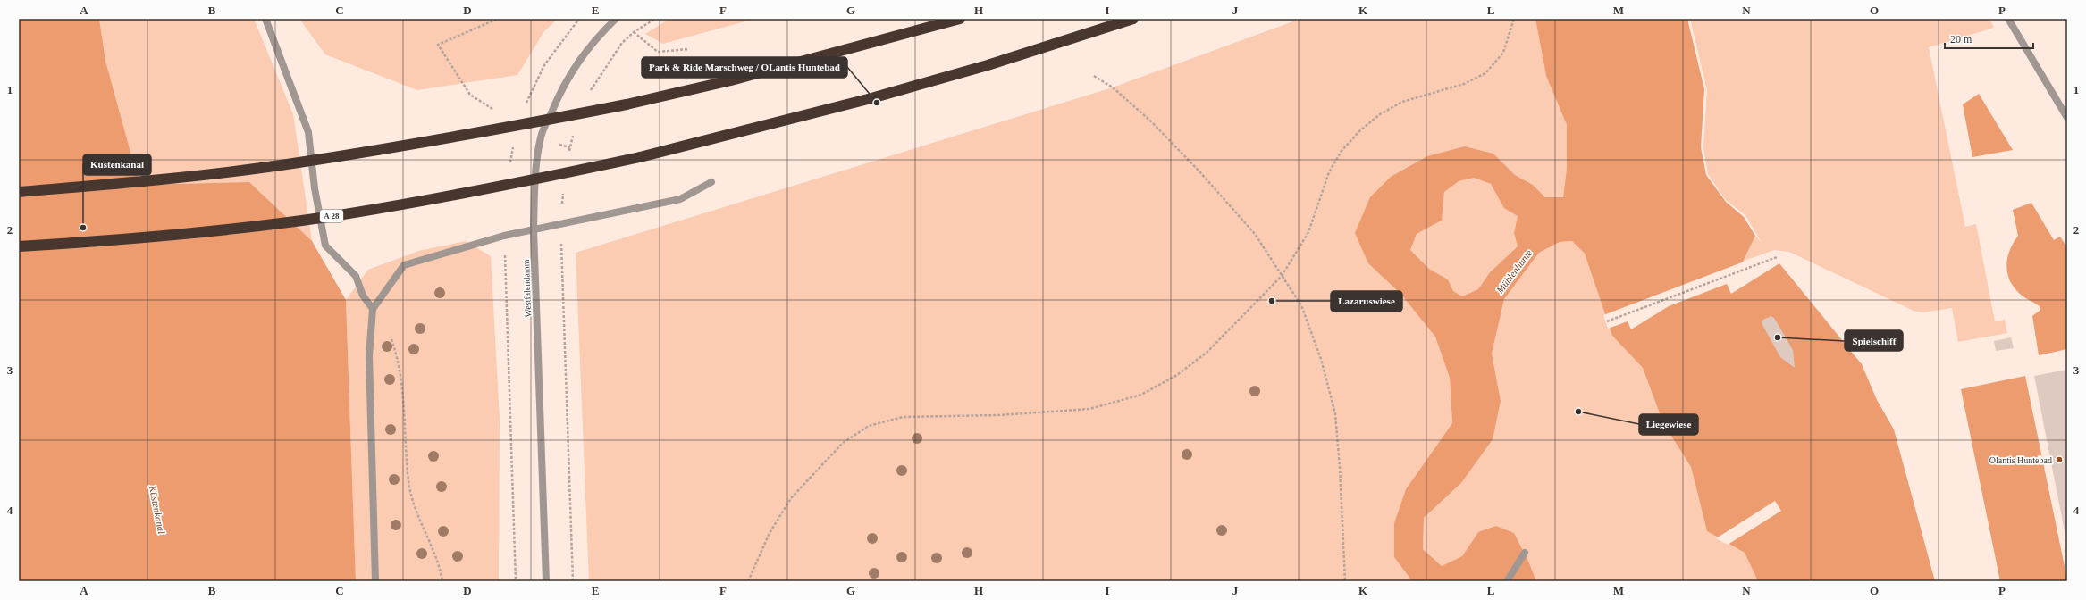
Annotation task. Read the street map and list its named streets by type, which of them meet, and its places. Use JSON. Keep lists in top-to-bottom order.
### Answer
{
  "streets": {
    "highway": ["A 28"],
    "street": ["Westfalendamm"]
  },
  "water": ["Mühlenhunte", "Küstenkanal"],
  "places": [
    "Park & Ride Marschweg / OLantis Huntebad",
    "Küstenkanal",
    "Lazaruswiese",
    "Spielschiff",
    "Liegewiese",
    "Olantis Huntebad"
  ],
  "scale_bar": "20 m",
  "grid": {
    "columns": [
      "A",
      "B",
      "C",
      "D",
      "E",
      "F",
      "G",
      "H",
      "I",
      "J",
      "K",
      "L",
      "M",
      "N",
      "O",
      "P"
    ],
    "rows": [
      "1",
      "2",
      "3",
      "4"
    ]
  }
}
